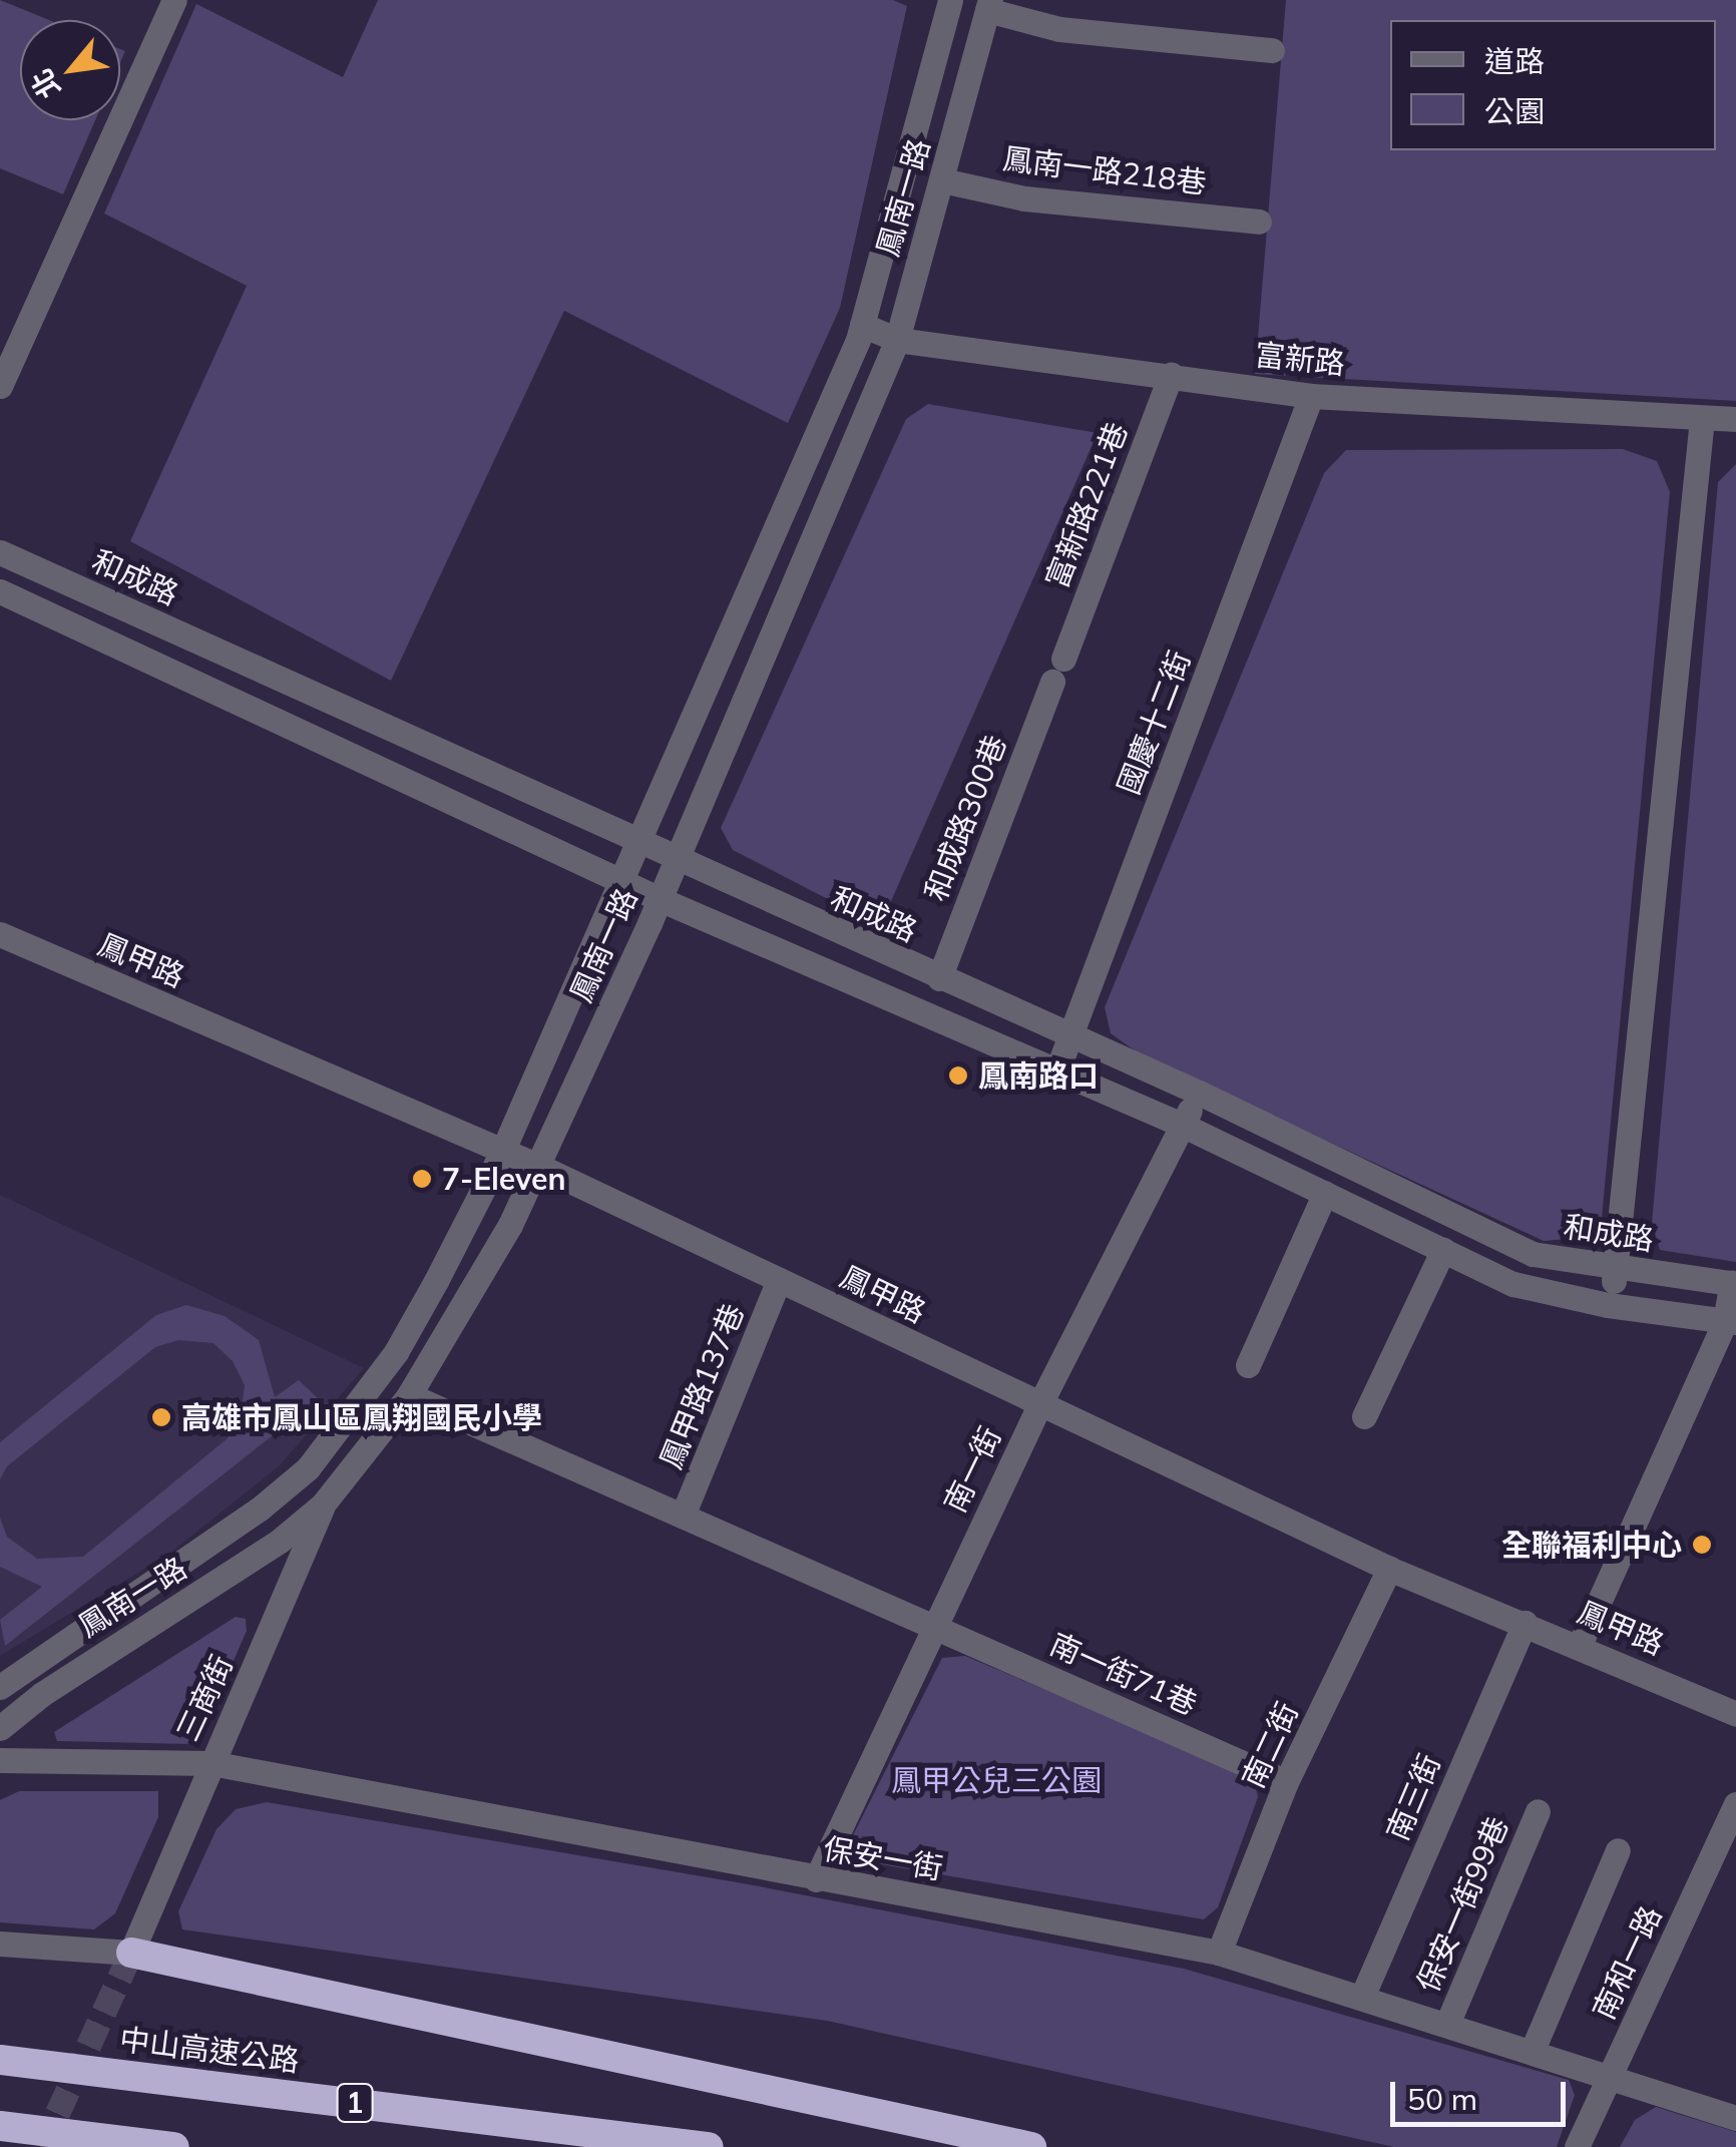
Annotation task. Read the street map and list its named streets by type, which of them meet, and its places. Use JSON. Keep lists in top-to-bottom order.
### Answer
{
  "streets": {
    "highway": ["中山高速公路", "1"],
    "street": [
      "鳳南一路218巷",
      "鳳南一路",
      "富新路",
      "富新路221巷",
      "和成路",
      "國慶十二街",
      "和成路300巷",
      "鳳甲路",
      "鳳甲路137巷",
      "南一街",
      "南一街71巷",
      "三商街",
      "南二街",
      "南三街",
      "保安一街",
      "保安一街99巷",
      "南和一路"
    ]
  },
  "crossings": [
    ["鳳南一路218巷", "鳳南一路"],
    ["鳳南一路", "富新路"],
    ["鳳南一路", "和成路"],
    ["鳳南一路", "鳳甲路"],
    ["鳳南一路", "南一街71巷"],
    ["鳳南一路", "三商街"],
    ["富新路", "富新路221巷"],
    ["富新路", "國慶十二街"],
    ["富新路221巷", "和成路300巷"],
    ["和成路", "國慶十二街"],
    ["和成路", "和成路300巷"],
    ["和成路", "南一街"],
    ["鳳甲路", "鳳甲路137巷"],
    ["鳳甲路", "南一街"],
    ["鳳甲路", "南二街"],
    ["鳳甲路", "南三街"],
    ["鳳甲路137巷", "南一街71巷"],
    ["南一街", "南一街71巷"],
    ["南一街", "保安一街"],
    ["南一街71巷", "南二街"],
    ["三商街", "保安一街"],
    ["南二街", "保安一街"],
    ["南三街", "保安一街"],
    ["保安一街", "保安一街99巷"],
    ["保安一街", "南和一路"]
  ],
  "parks": ["鳳甲公兒三公園"],
  "places": [
    "鳳南路口",
    "7-Eleven",
    "高雄市鳳山區鳳翔國民小學",
    "全聯福利中心"
  ],
  "legend": ["道路", "公園"],
  "scale_bar": "50 m",
  "north": "bottom left"
}
